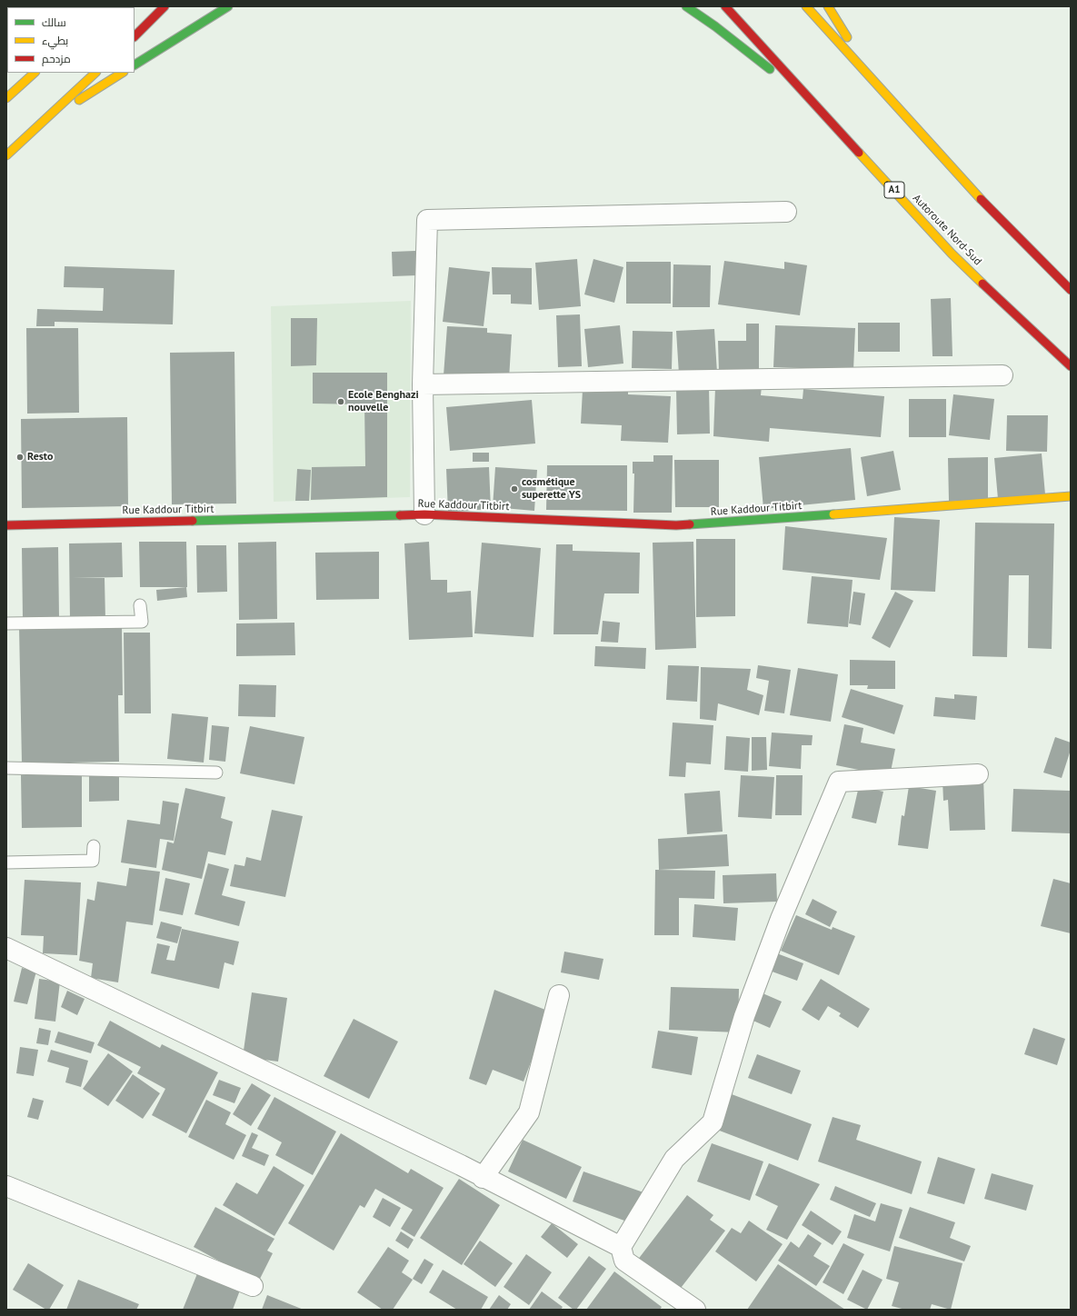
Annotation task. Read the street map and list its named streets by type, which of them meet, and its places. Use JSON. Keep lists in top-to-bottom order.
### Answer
{
  "streets": {
    "main road": ["A1", "Autoroute Nord-Sud", "Rue Kaddour Titbirt"]
  },
  "places": ["Ecole Benghazi nouvelle", "Resto", "cosmétique superette YS"],
  "legend": ["سالك", "بطيء", "مزدحم"]
}
